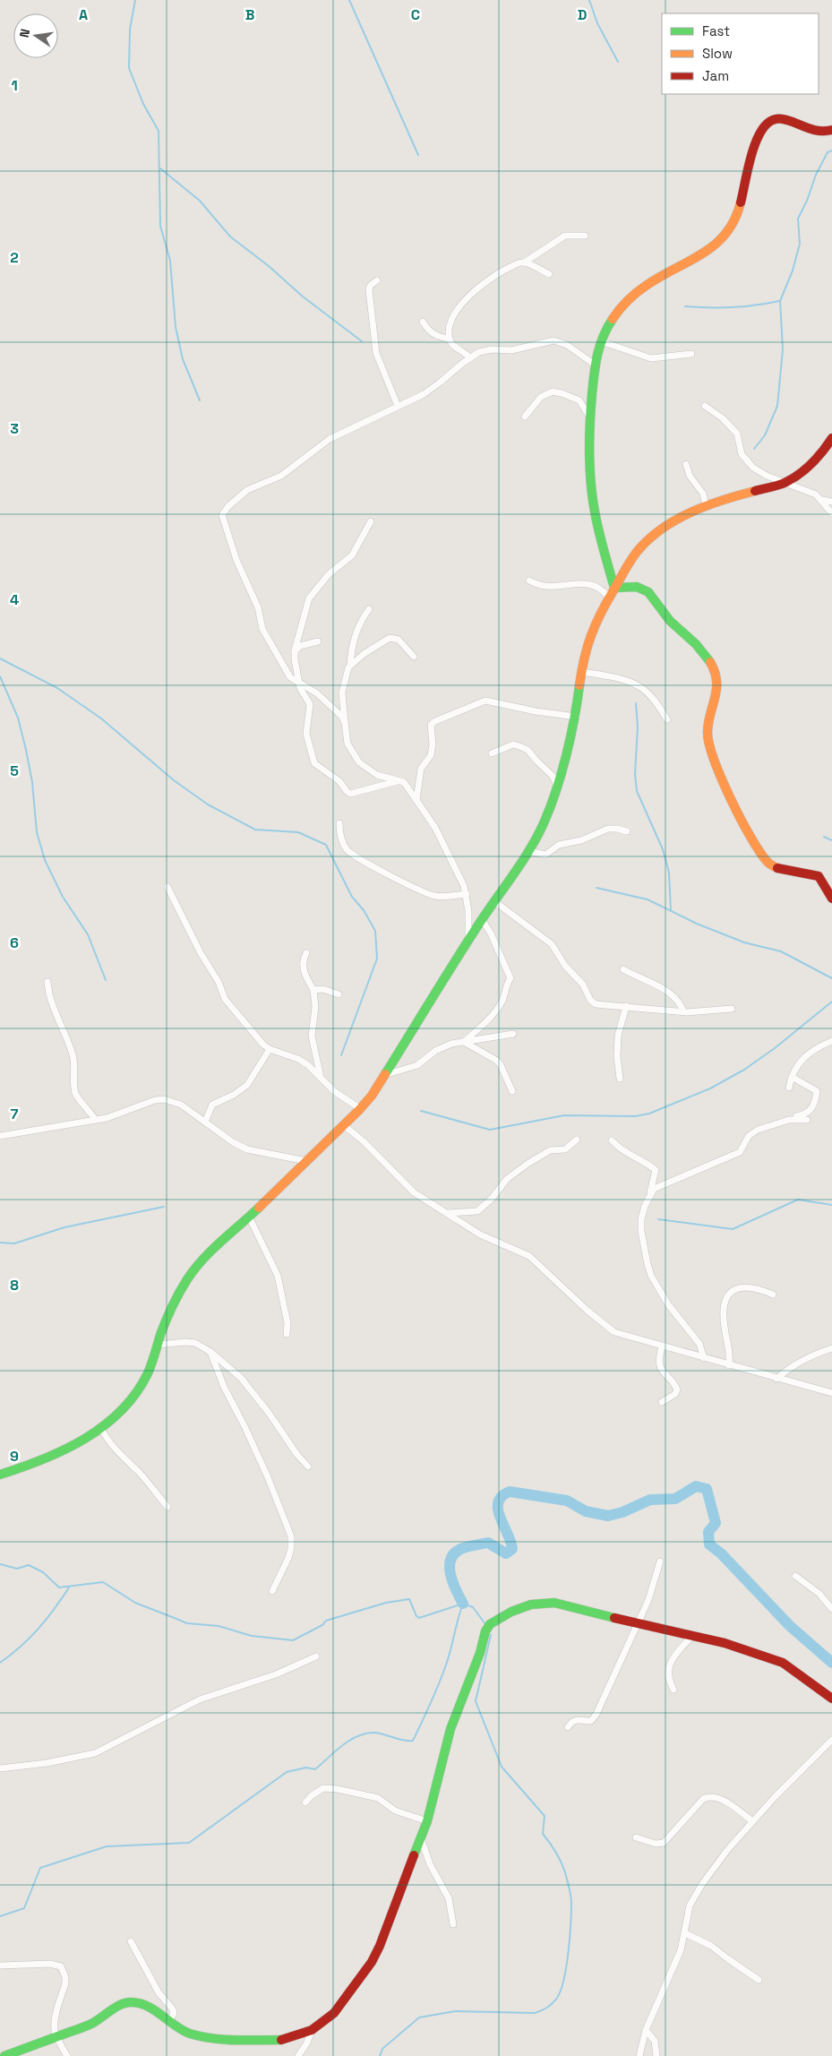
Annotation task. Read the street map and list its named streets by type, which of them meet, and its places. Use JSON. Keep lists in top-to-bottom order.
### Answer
{
  "legend": ["Fast", "Slow", "Jam"],
  "north": "left",
  "grid": {
    "columns": [
      "A",
      "B",
      "C",
      "D"
    ],
    "rows": [
      "1",
      "2",
      "3",
      "4",
      "5",
      "6",
      "7",
      "8",
      "9"
    ]
  }
}
